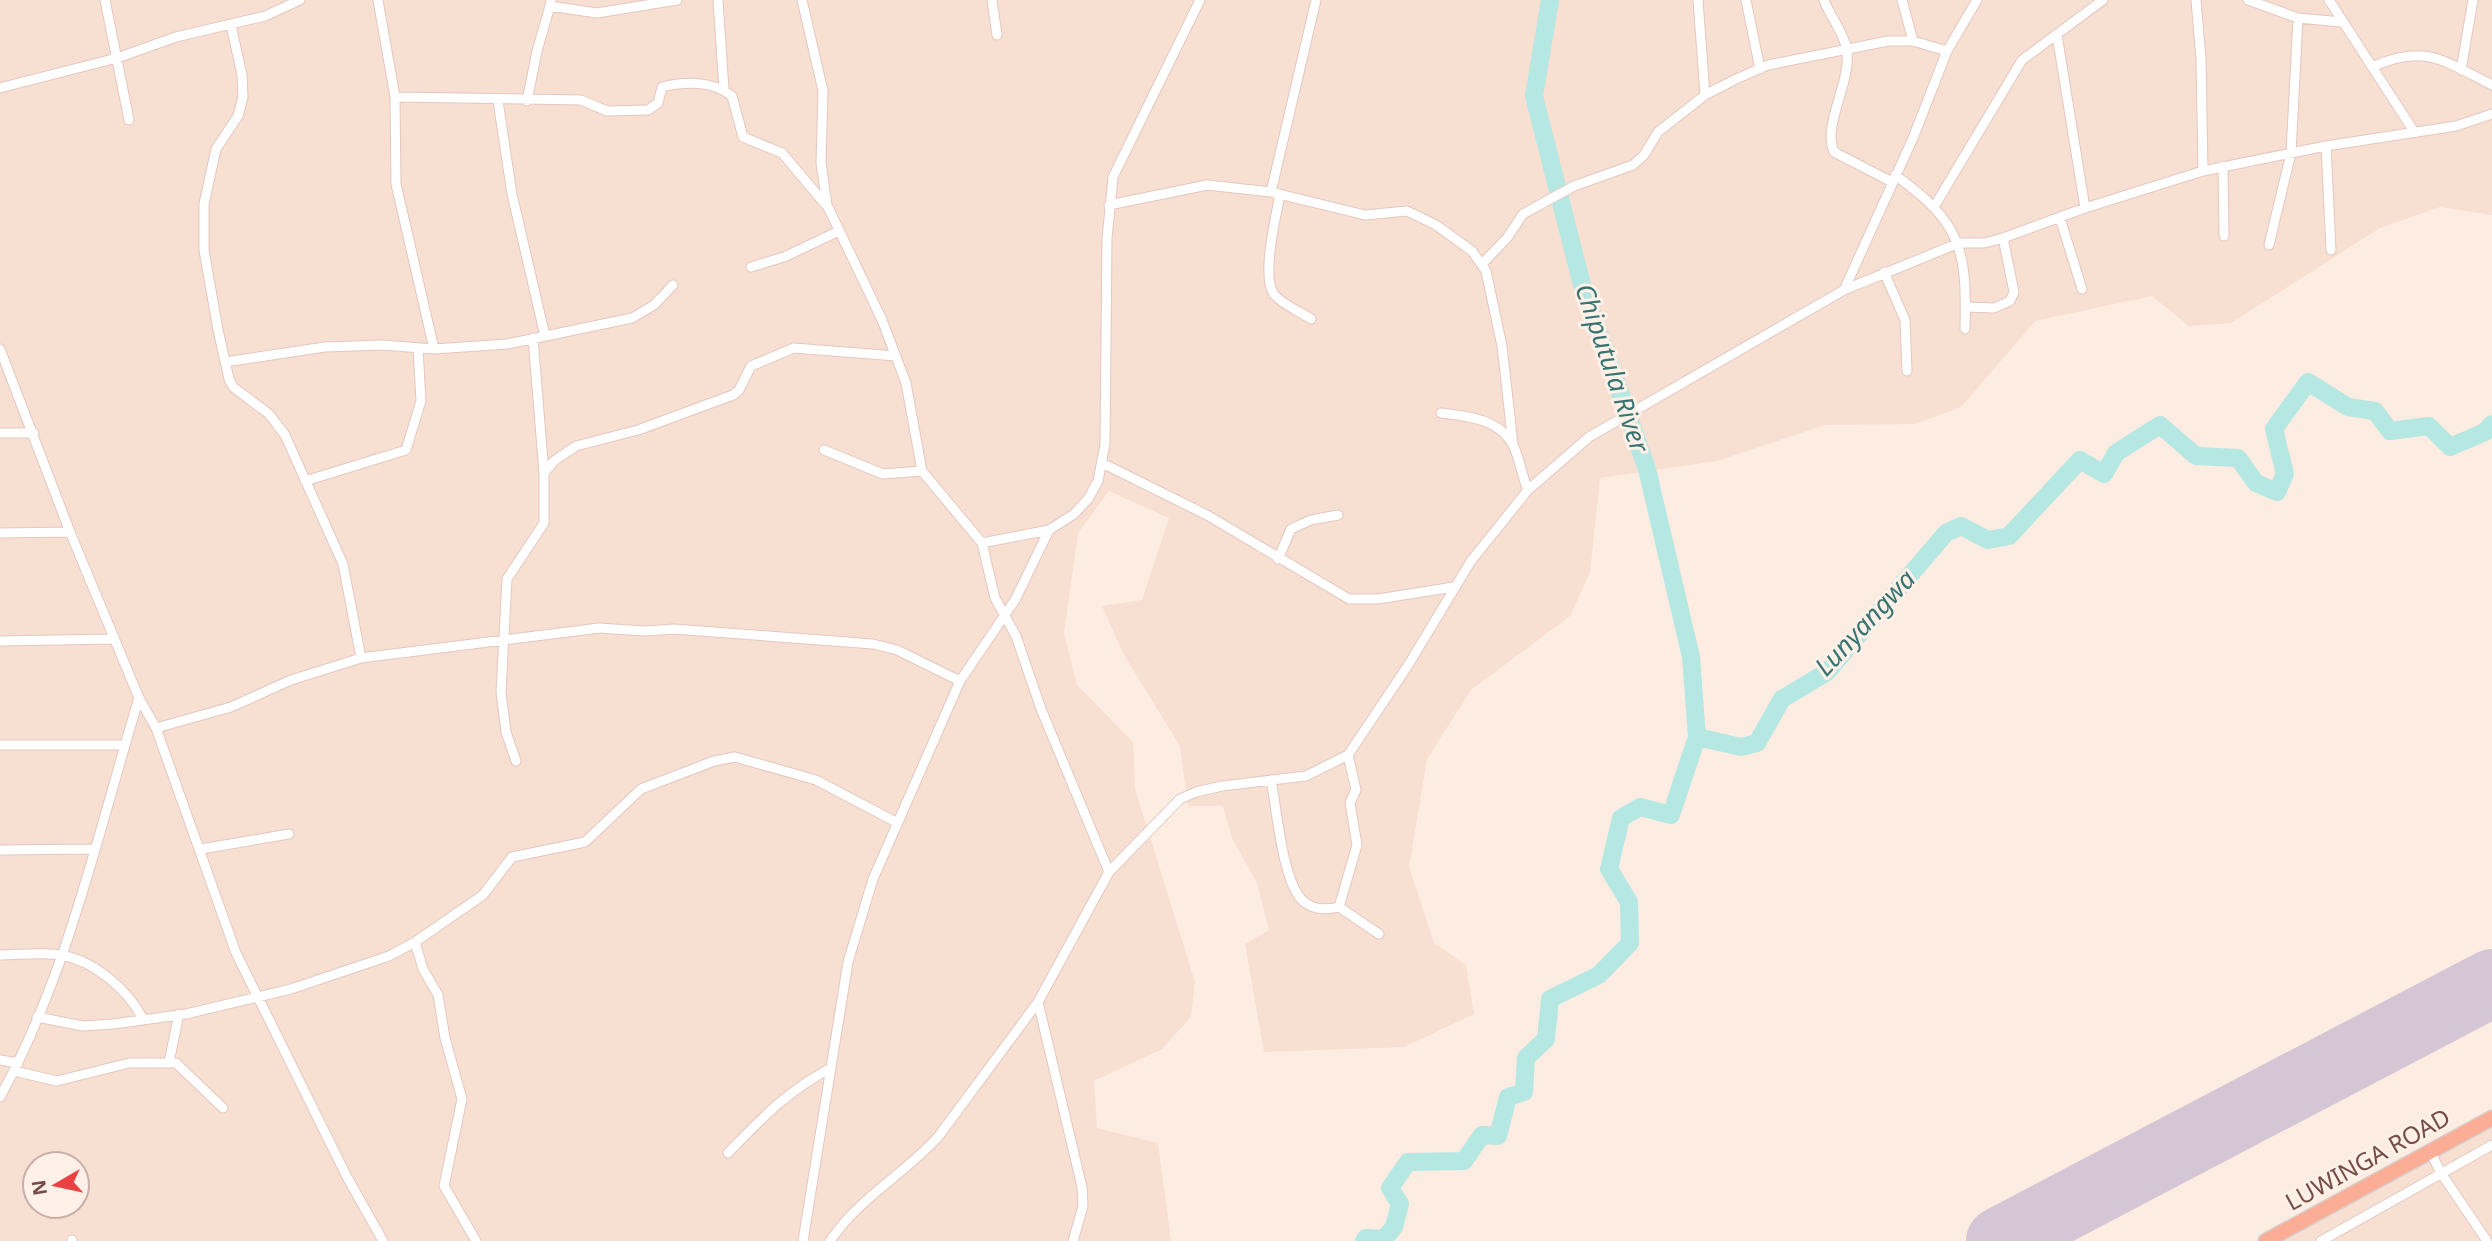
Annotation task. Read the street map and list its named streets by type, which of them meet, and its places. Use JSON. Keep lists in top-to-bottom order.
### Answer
{
  "streets": {
    "highway": ["LUWINGA ROAD"]
  },
  "water": ["Chiputula River", "Lunyangwa"],
  "north": "left"
}
